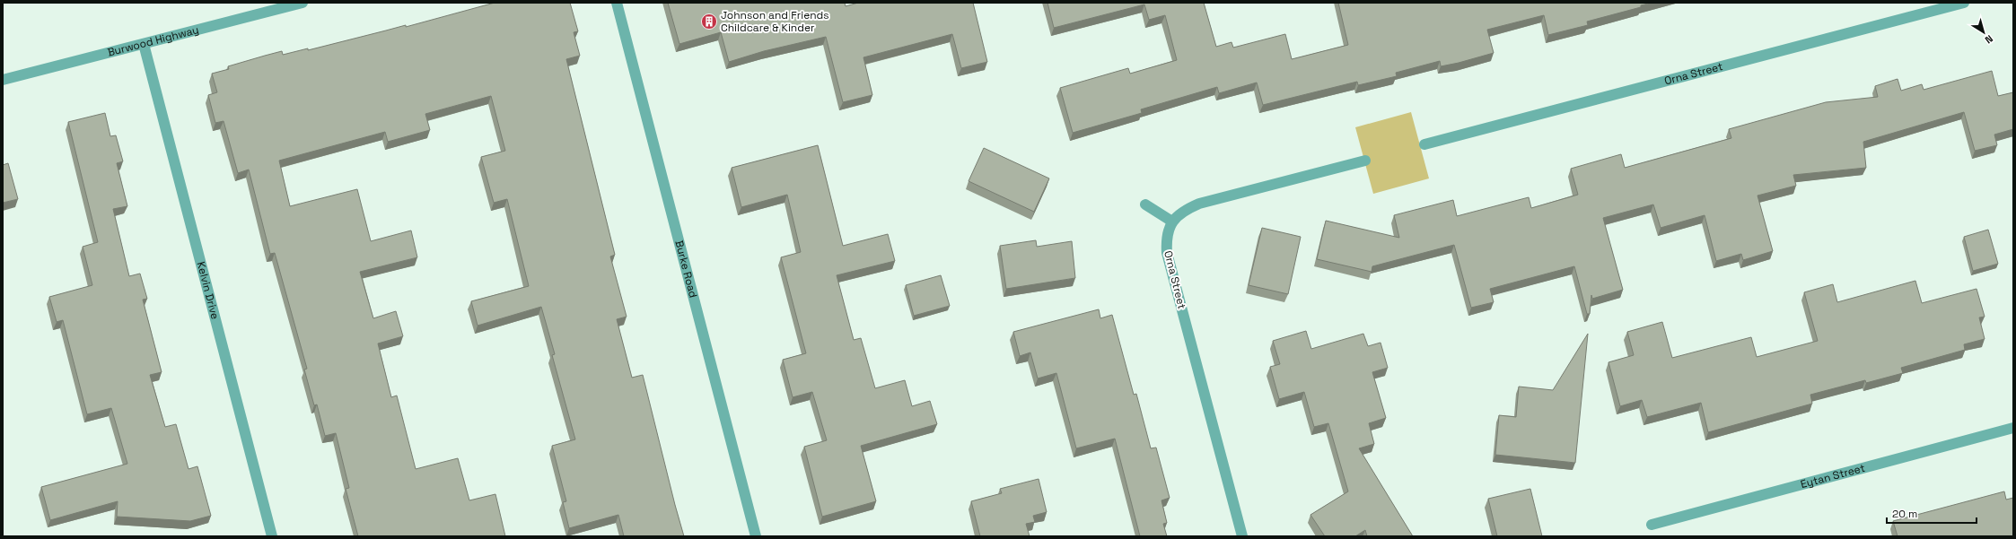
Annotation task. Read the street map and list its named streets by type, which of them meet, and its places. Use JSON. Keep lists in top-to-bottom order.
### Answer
{
  "streets": {
    "street": [
      "Burwood Highway",
      "Orna Street",
      "Burke Road",
      "Kelvin Drive",
      "Eytan Street"
    ]
  },
  "crossings": [
    ["Burwood Highway", "Kelvin Drive"]
  ],
  "places": {
    "building": ["Johnson and Friends Childcare & Kinder"]
  },
  "scale_bar": "20 m",
  "north": "bottom right"
}
